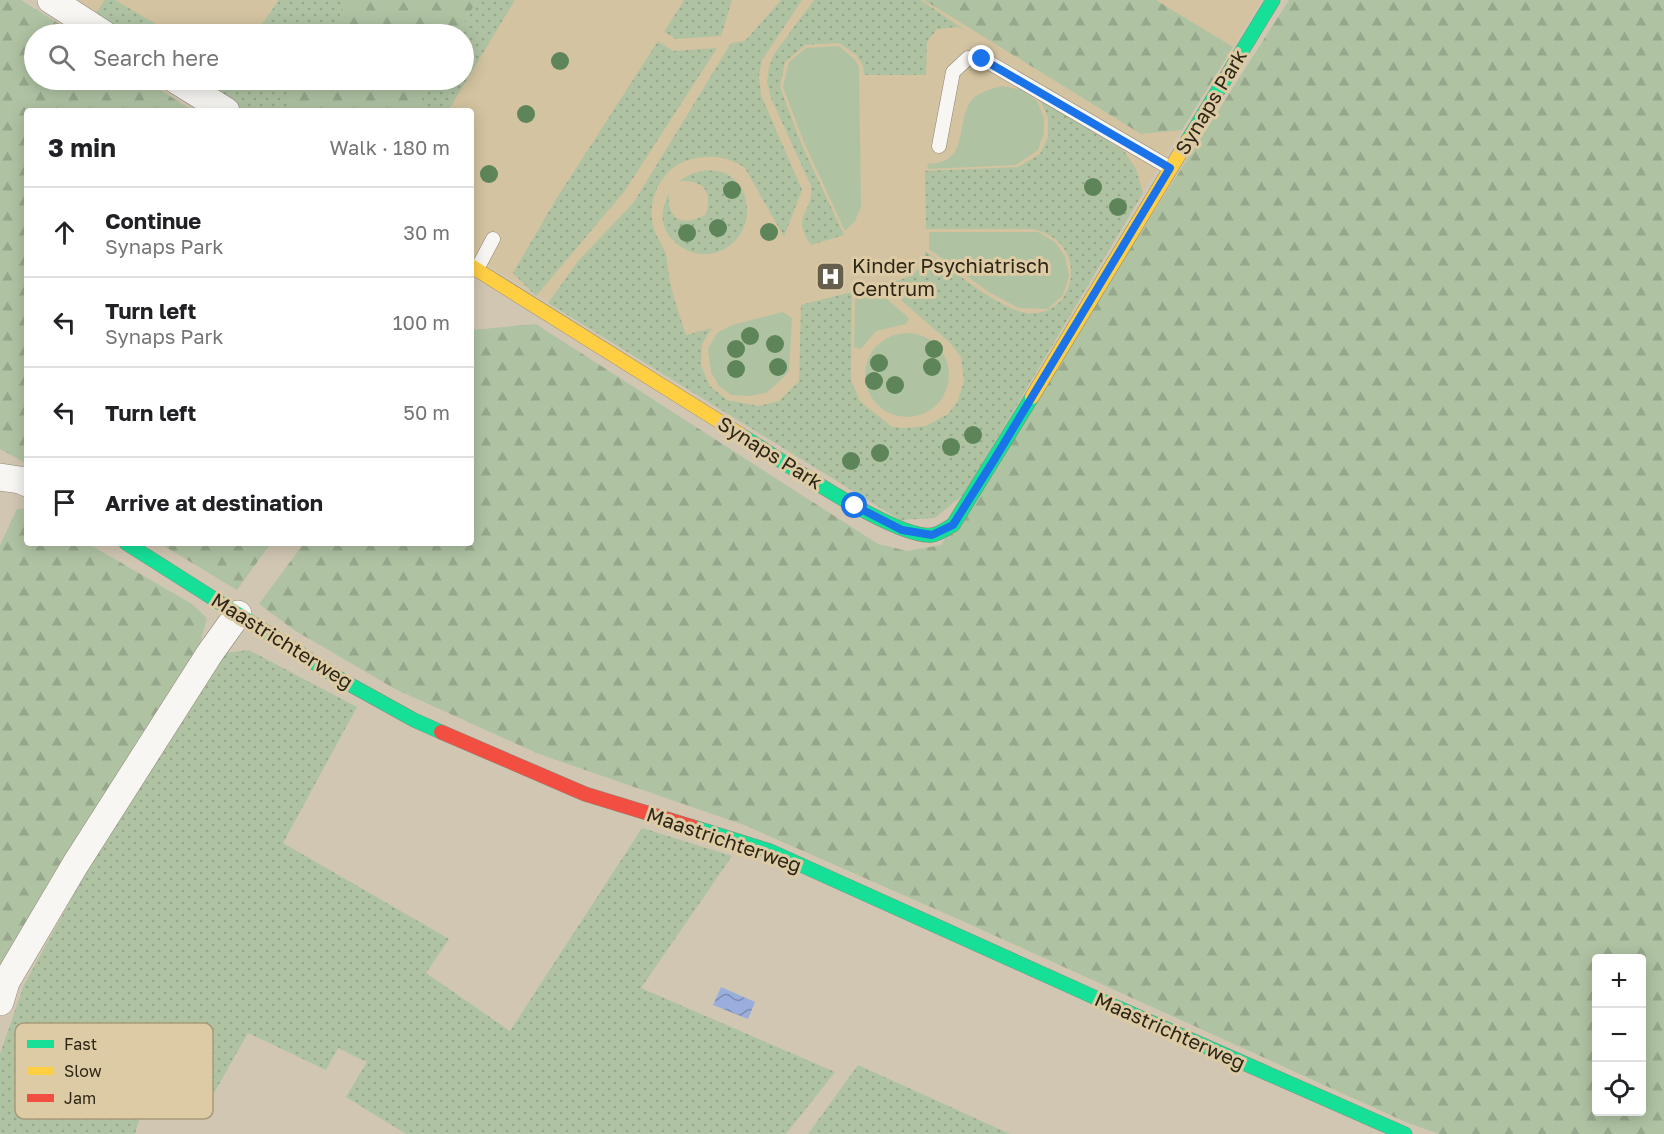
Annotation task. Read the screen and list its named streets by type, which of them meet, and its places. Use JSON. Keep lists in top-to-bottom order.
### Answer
{
  "streets": {
    "street": ["Synaps Park", "Maastrichterweg"]
  },
  "places": {
    "hospital": ["Kinder Psychiatrisch Centrum"]
  },
  "legend": ["Fast", "Slow", "Jam"],
  "page": {
    "search": "Search here",
    "heading": ["3 min", "Walk · 180 m"],
    "list": [
      ["Continue", "Synaps Park", "30 m"],
      ["Turn left", "Synaps Park", "100 m"],
      ["Turn left", "50 m"],
      "Arrive at destination"
    ],
    "map_buttons": ["+", "−"]
  }
}
